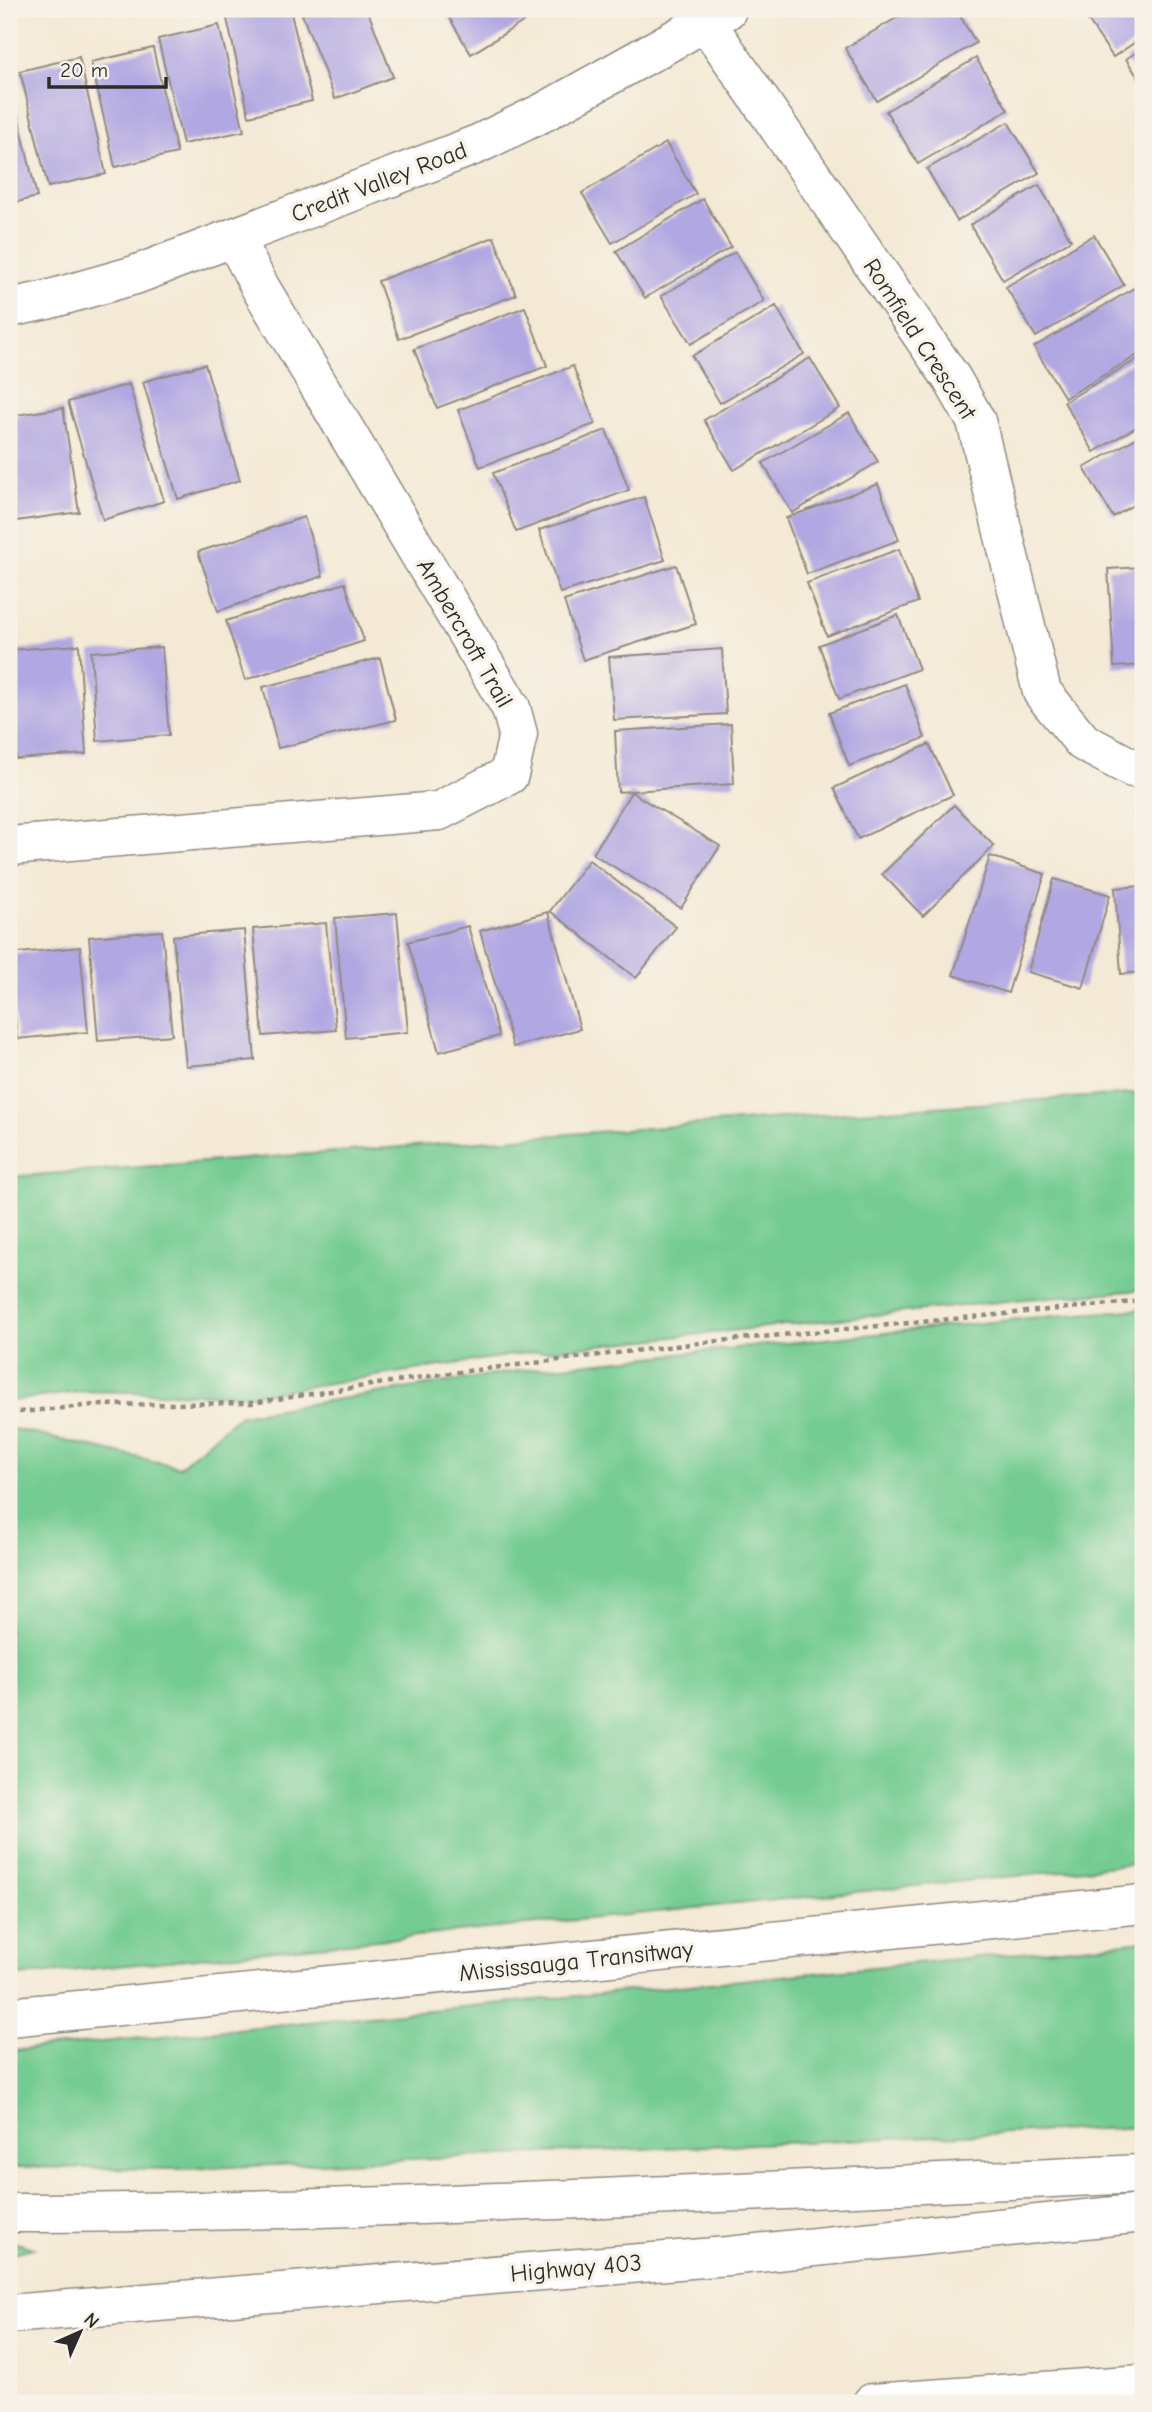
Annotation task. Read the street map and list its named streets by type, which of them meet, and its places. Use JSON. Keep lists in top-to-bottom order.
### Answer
{
  "streets": {
    "main road": [
      "Credit Valley Road",
      "Romfield Crescent",
      "Ambercroft Trail",
      "Mississauga Transitway",
      "Highway 403"
    ]
  },
  "crossings": [
    ["Credit Valley Road", "Romfield Crescent"],
    ["Credit Valley Road", "Ambercroft Trail"]
  ],
  "scale_bar": "20 m",
  "north": "top right"
}
